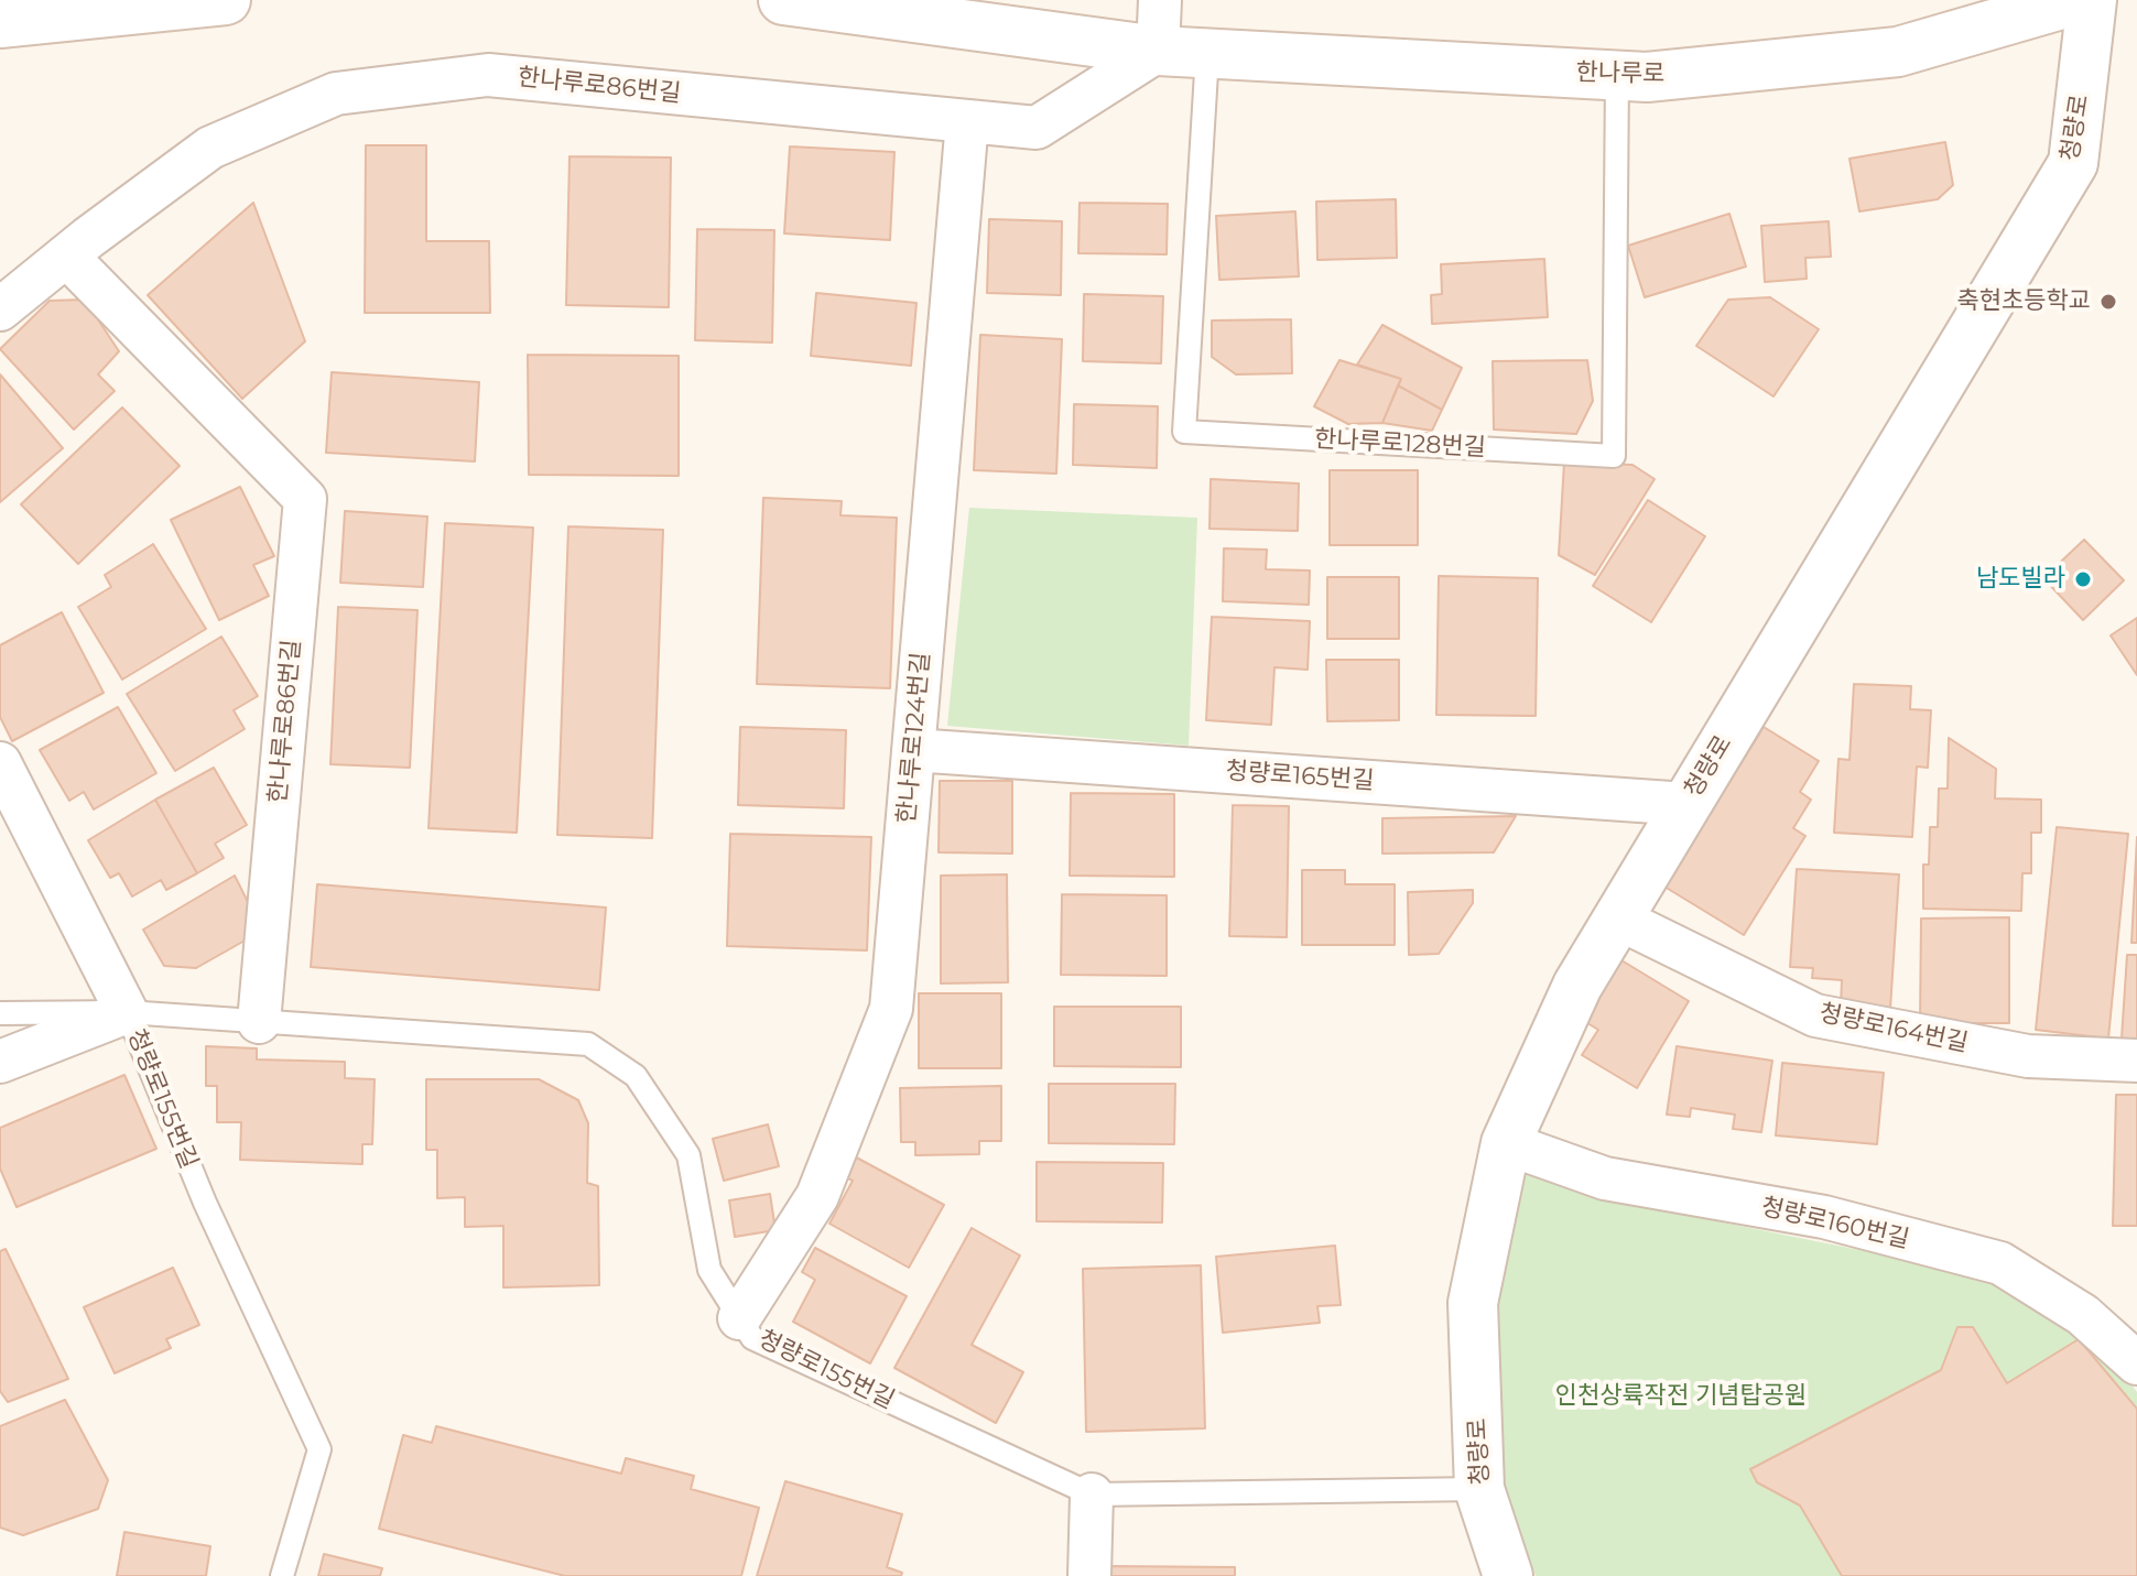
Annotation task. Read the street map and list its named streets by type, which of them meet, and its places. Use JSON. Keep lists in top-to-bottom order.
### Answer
{
  "streets": {
    "street": [
      "한나루로",
      "한나루로86번길",
      "청량로",
      "한나루로124번길",
      "청량로165번길",
      "청량로164번길",
      "청량로160번길"
    ],
    "lane": ["한나루로128번길", "청량로155번길"]
  },
  "crossings": [
    ["한나루로", "한나루로86번길"],
    ["한나루로", "한나루로128번길"],
    ["한나루로86번길", "한나루로124번길"],
    ["한나루로86번길", "청량로155번길"],
    ["청량로", "청량로165번길"],
    ["청량로", "청량로164번길"],
    ["청량로", "청량로155번길"],
    ["청량로", "청량로160번길"],
    ["한나루로124번길", "청량로165번길"],
    ["한나루로124번길", "청량로155번길"]
  ],
  "parks": ["인천상륙작전 기념탑공원"],
  "places": ["축현초등학교", "남도빌라"]
}
